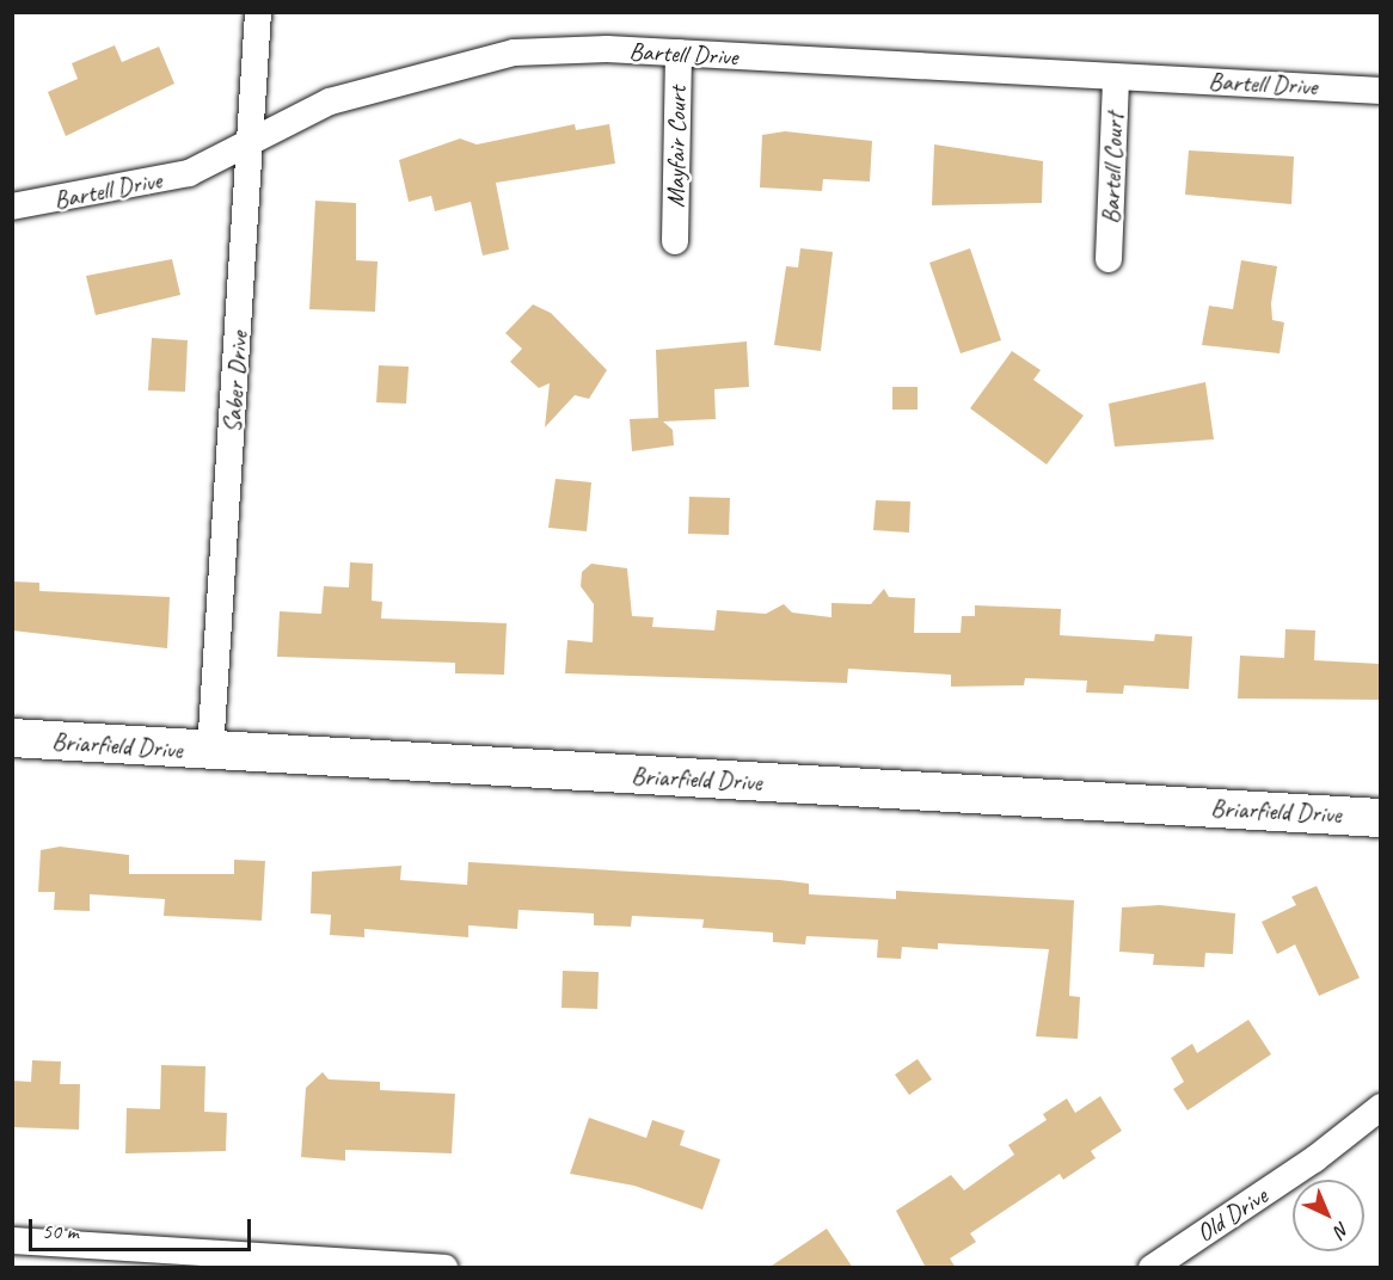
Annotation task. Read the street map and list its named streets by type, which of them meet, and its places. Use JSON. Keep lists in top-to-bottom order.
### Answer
{
  "streets": {
    "street": [
      "Bartell Drive",
      "Mayfair Court",
      "Bartell Court",
      "Saber Drive",
      "Briarfield Drive",
      "Old Drive"
    ]
  },
  "crossings": [
    ["Bartell Drive", "Mayfair Court"],
    ["Bartell Drive", "Bartell Court"],
    ["Bartell Drive", "Saber Drive"],
    ["Saber Drive", "Briarfield Drive"]
  ],
  "scale_bar": "50 m",
  "north": "bottom right"
}
